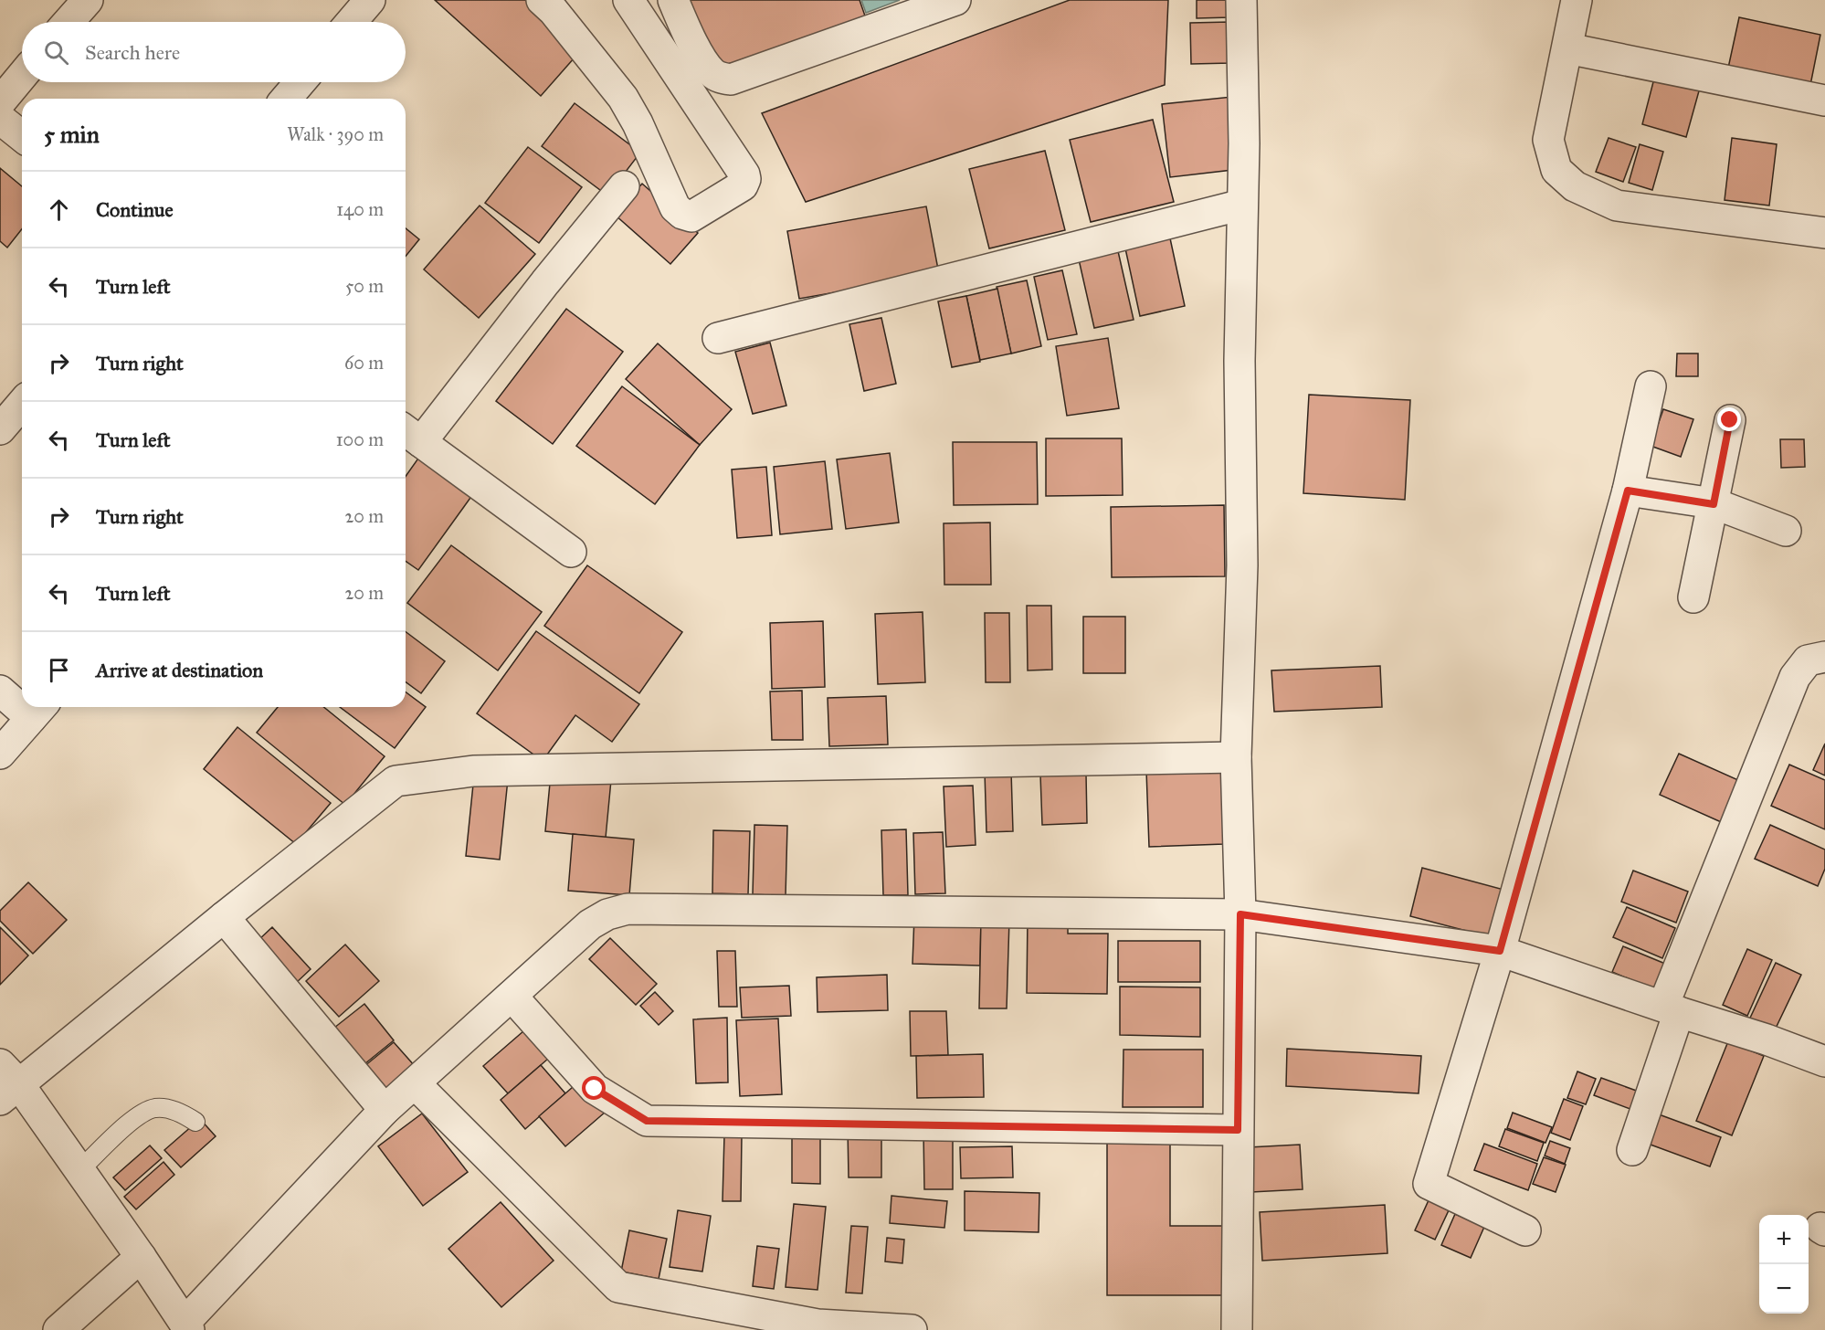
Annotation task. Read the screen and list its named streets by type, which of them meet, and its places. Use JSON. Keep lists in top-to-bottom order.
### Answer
{
  "page": {
    "search": "Search here",
    "heading": ["5 min", "Walk · 390 m"],
    "list": [
      ["Continue", "140 m"],
      ["Turn left", "50 m"],
      ["Turn right", "60 m"],
      ["Turn left", "100 m"],
      ["Turn right", "20 m"],
      ["Turn left", "20 m"],
      "Arrive at destination"
    ],
    "map_buttons": ["+", "−"]
  }
}
